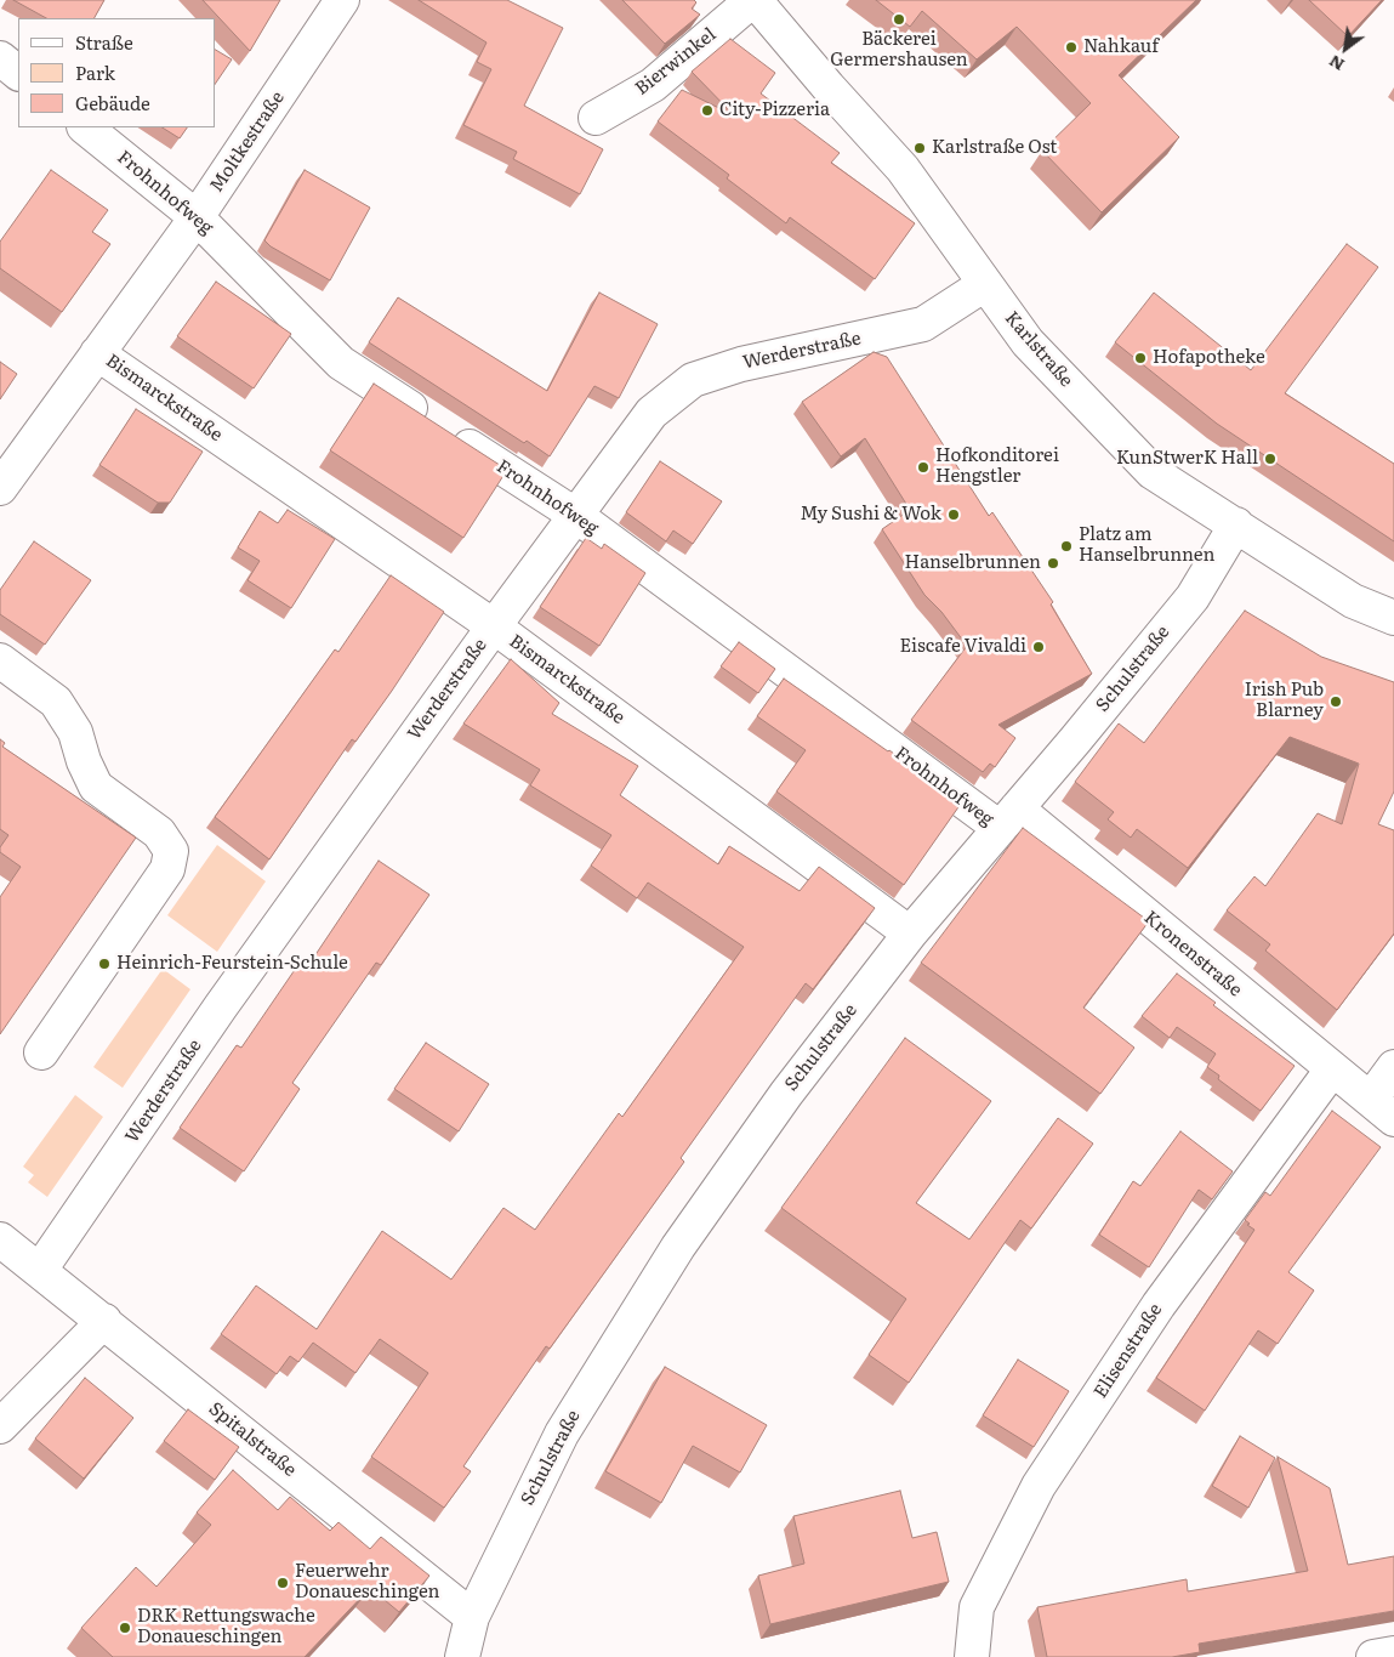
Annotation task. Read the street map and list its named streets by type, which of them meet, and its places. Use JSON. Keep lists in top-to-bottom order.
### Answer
{
  "streets": {
    "street": [
      "Bierwinkel",
      "Moltkestraße",
      "Frohnhofweg",
      "Karlstraße",
      "Werderstraße",
      "Bismarckstraße",
      "Schulstraße",
      "Kronenstraße",
      "Elisenstraße",
      "Spitalstraße"
    ]
  },
  "crossings": [
    ["Bierwinkel", "Karlstraße"],
    ["Moltkestraße", "Frohnhofweg"],
    ["Moltkestraße", "Bismarckstraße"],
    ["Frohnhofweg", "Werderstraße"],
    ["Frohnhofweg", "Schulstraße"],
    ["Frohnhofweg", "Kronenstraße"],
    ["Karlstraße", "Werderstraße"],
    ["Karlstraße", "Schulstraße"],
    ["Werderstraße", "Bismarckstraße"],
    ["Werderstraße", "Spitalstraße"],
    ["Bismarckstraße", "Schulstraße"],
    ["Schulstraße", "Kronenstraße"],
    ["Schulstraße", "Spitalstraße"],
    ["Kronenstraße", "Elisenstraße"]
  ],
  "places": [
    "Bäckerei Germershausen",
    "Nahkauf",
    "City-Pizzeria",
    "Karlstraße Ost",
    "Hofapotheke",
    "KunStwerK Hall",
    "Hofkonditorei Hengstler",
    "My Sushi & Wok",
    "Platz am Hanselbrunnen",
    "Hanselbrunnen",
    "Eiscafe Vivaldi",
    "Irish Pub Blarney",
    "Heinrich-Feurstein-Schule",
    "Feuerwehr Donaueschingen",
    "DRK Rettungswache Donaueschingen"
  ],
  "legend": ["Straße", "Park", "Gebäude"],
  "north": "bottom left"
}
